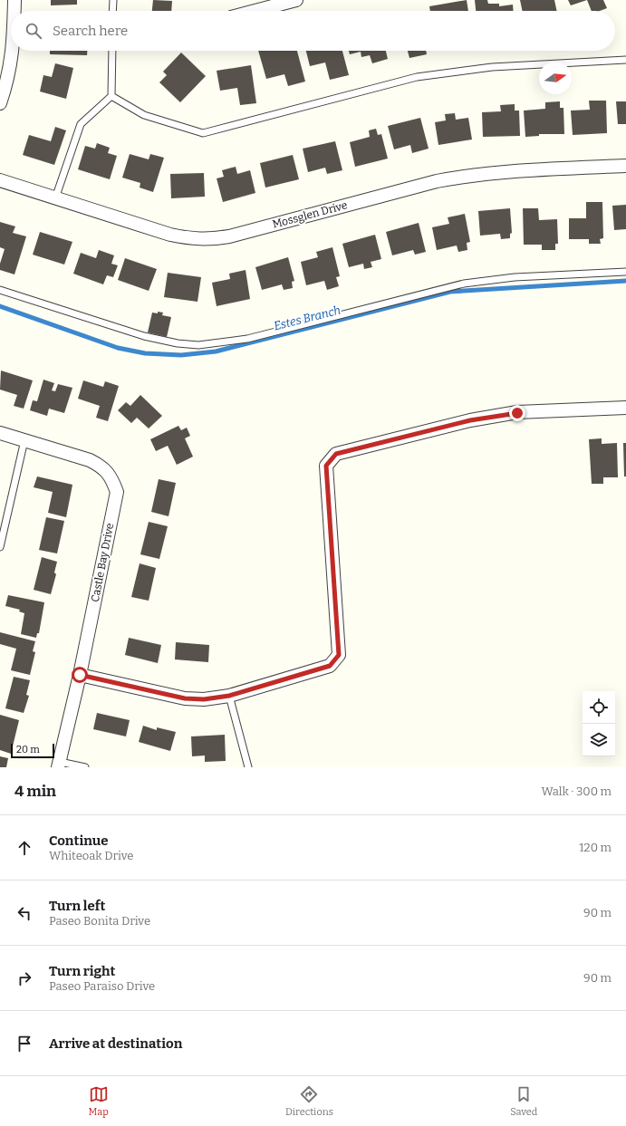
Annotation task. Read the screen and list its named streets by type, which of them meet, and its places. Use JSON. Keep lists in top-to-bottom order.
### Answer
{
  "streets": {
    "street": ["Mossglen Drive", "Castle Bay Drive"]
  },
  "water": ["Estes Branch"],
  "scale_bar": "20 m",
  "north": "right",
  "page": {
    "search": "Search here",
    "scale": "20 m",
    "heading": ["4 min", "Walk · 300 m"],
    "list": [
      ["Continue", "Whiteoak Drive", "120 m"],
      ["Turn left", "Paseo Bonita Drive", "90 m"],
      ["Turn right", "Paseo Paraiso Drive", "90 m"],
      "Arrive at destination"
    ],
    "nav": ["Map", "Directions", "Saved"]
  }
}
